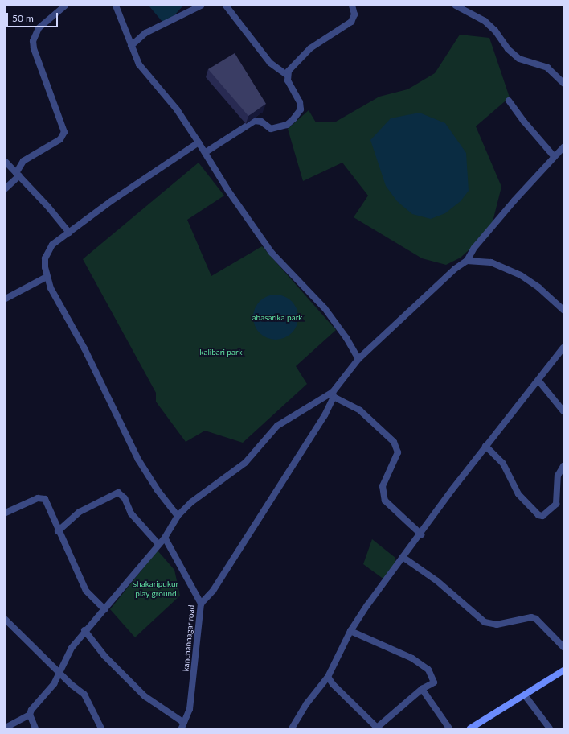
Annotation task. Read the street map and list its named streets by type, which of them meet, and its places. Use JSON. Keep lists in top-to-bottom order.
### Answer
{
  "streets": {
    "street": ["kanchannagar road"]
  },
  "parks": ["abasarika park", "kalibari park", "shakaripukur play ground"],
  "scale_bar": "50 m"
}
